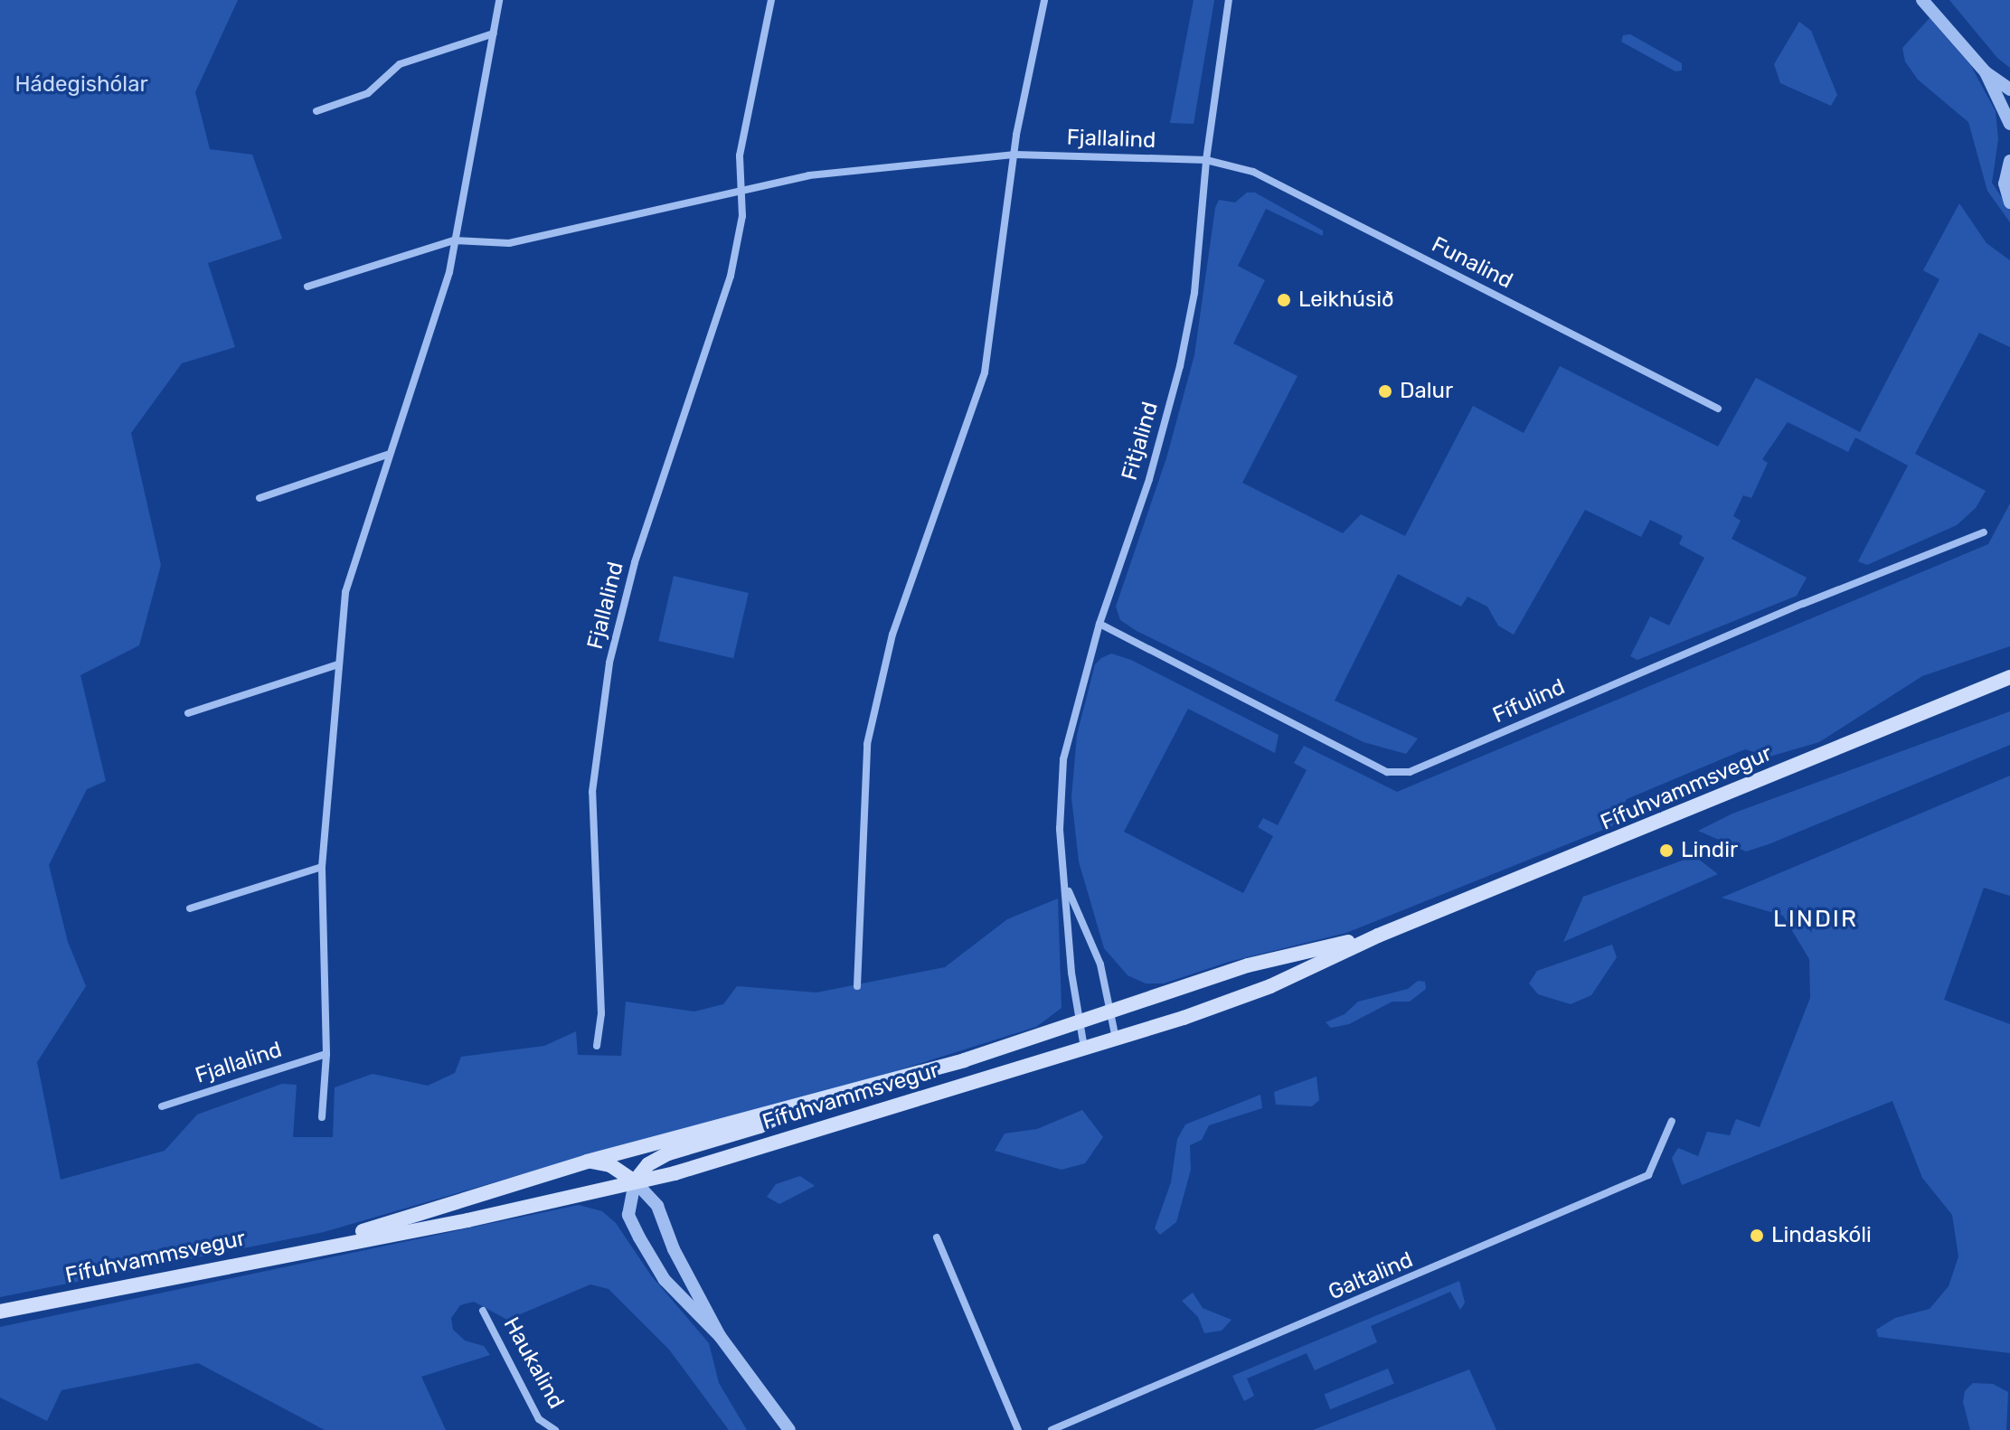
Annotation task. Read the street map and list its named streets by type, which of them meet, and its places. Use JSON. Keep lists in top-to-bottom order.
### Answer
{
  "streets": {
    "main road": ["Fífuhvammsvegur"],
    "street": [
      "Fjallalind",
      "Funalind",
      "Fitjalind",
      "Fífulind",
      "Galtalind",
      "Haukalind"
    ]
  },
  "crossings": [
    ["Fjallalind", "Funalind"],
    ["Fjallalind", "Fitjalind"],
    ["Funalind", "Fitjalind"],
    ["Fitjalind", "Fífulind"],
    ["Fitjalind", "Fífuhvammsvegur"]
  ],
  "districts": ["LINDIR"],
  "parks": ["Hádegishólar"],
  "places": [
    "Leikhúsið",
    "Dalur",
    "Lindir",
    "Lindaskóli"
  ]
}
